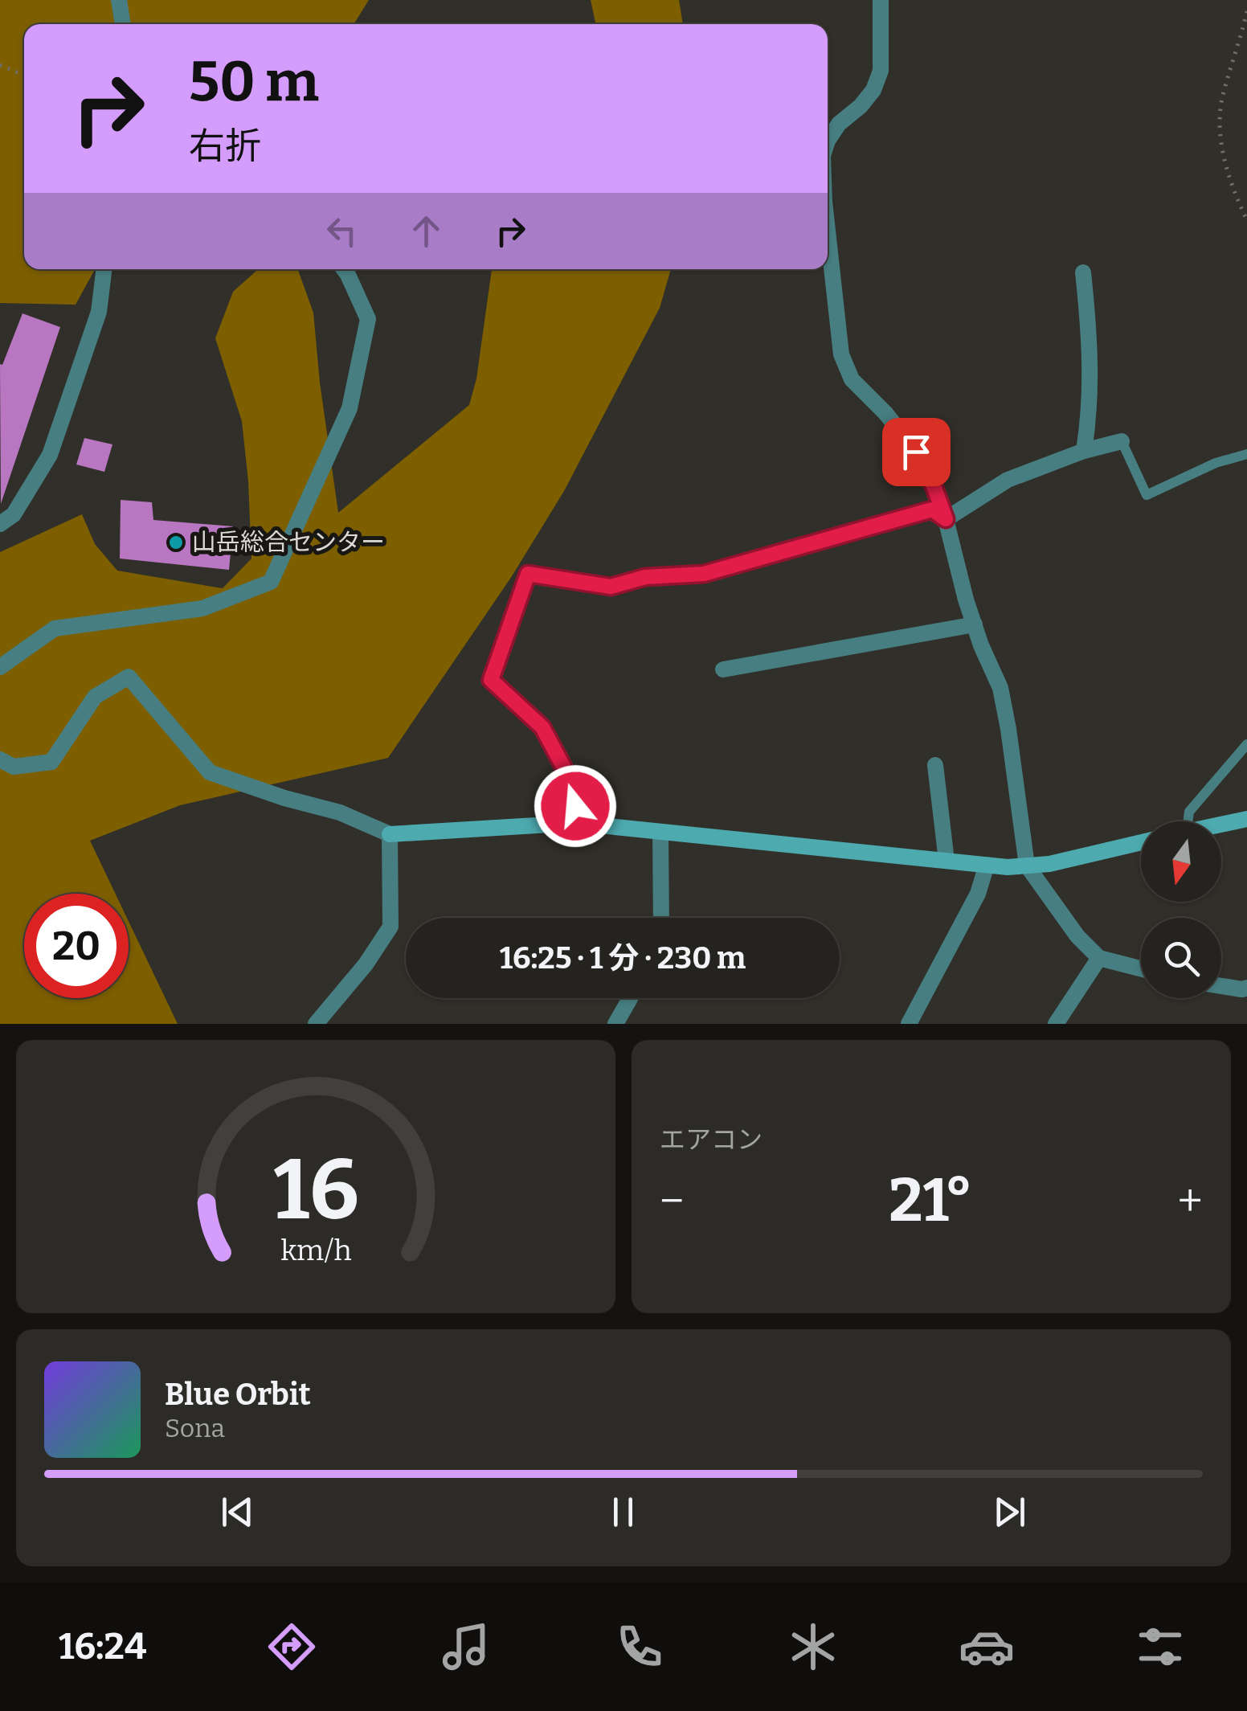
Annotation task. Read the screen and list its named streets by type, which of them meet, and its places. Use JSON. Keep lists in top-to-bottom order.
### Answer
{
  "places": ["山岳総合センター"],
  "north": "bottom",
  "page": {
    "turn": ["50 m", "右折"],
    "limit": "20",
    "trip": "16:25 · 1 分 · 230 m",
    "tile": "エアコン",
    "heat": ["−", "21°", "+"],
    "song": ["Blue Orbit", "Sona"],
    "tabs": "16:24",
    "gauge": ["16", "km/h"]
  }
}
